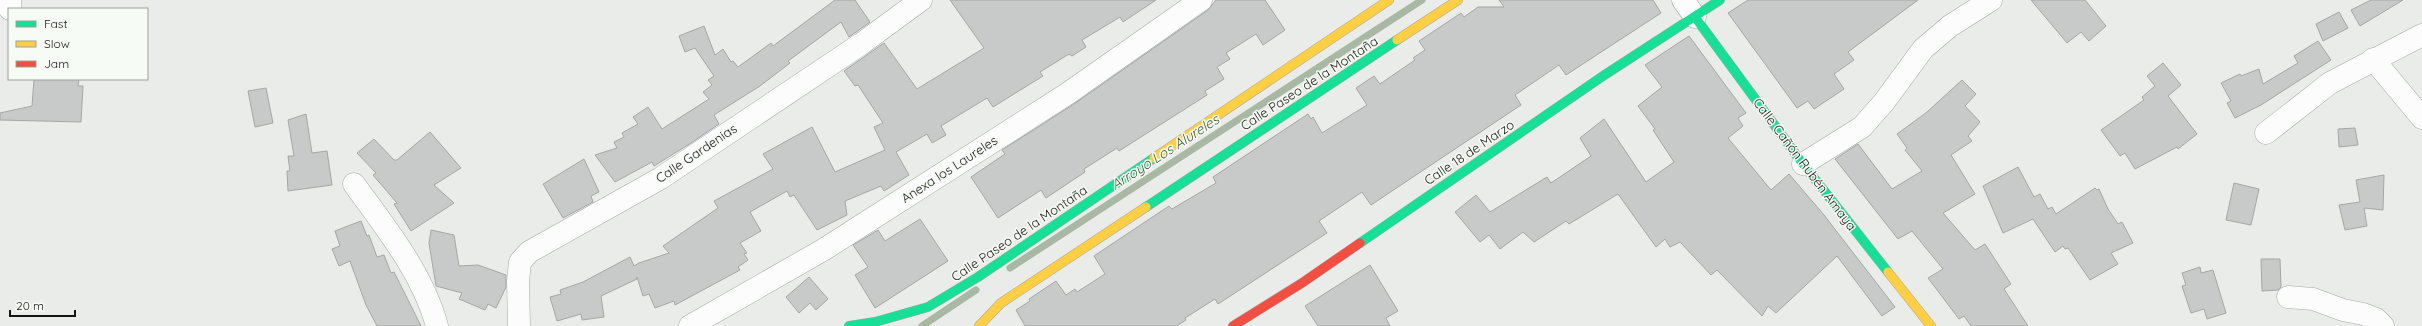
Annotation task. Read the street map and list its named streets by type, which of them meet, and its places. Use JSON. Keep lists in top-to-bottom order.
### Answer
{
  "streets": {
    "main road": ["Calle Paseo de la Montaña", "Calle 18 de Marzo", "Calle Cañón Rubén Amaya"],
    "street": ["Calle Gardenias", "Anexa los Laureles"]
  },
  "crossings": [
    ["Calle 18 de Marzo", "Calle Cañón Rubén Amaya"]
  ],
  "water": ["Arroyo Los Alureles"],
  "legend": ["Fast", "Slow", "Jam"],
  "scale_bar": "20 m"
}
